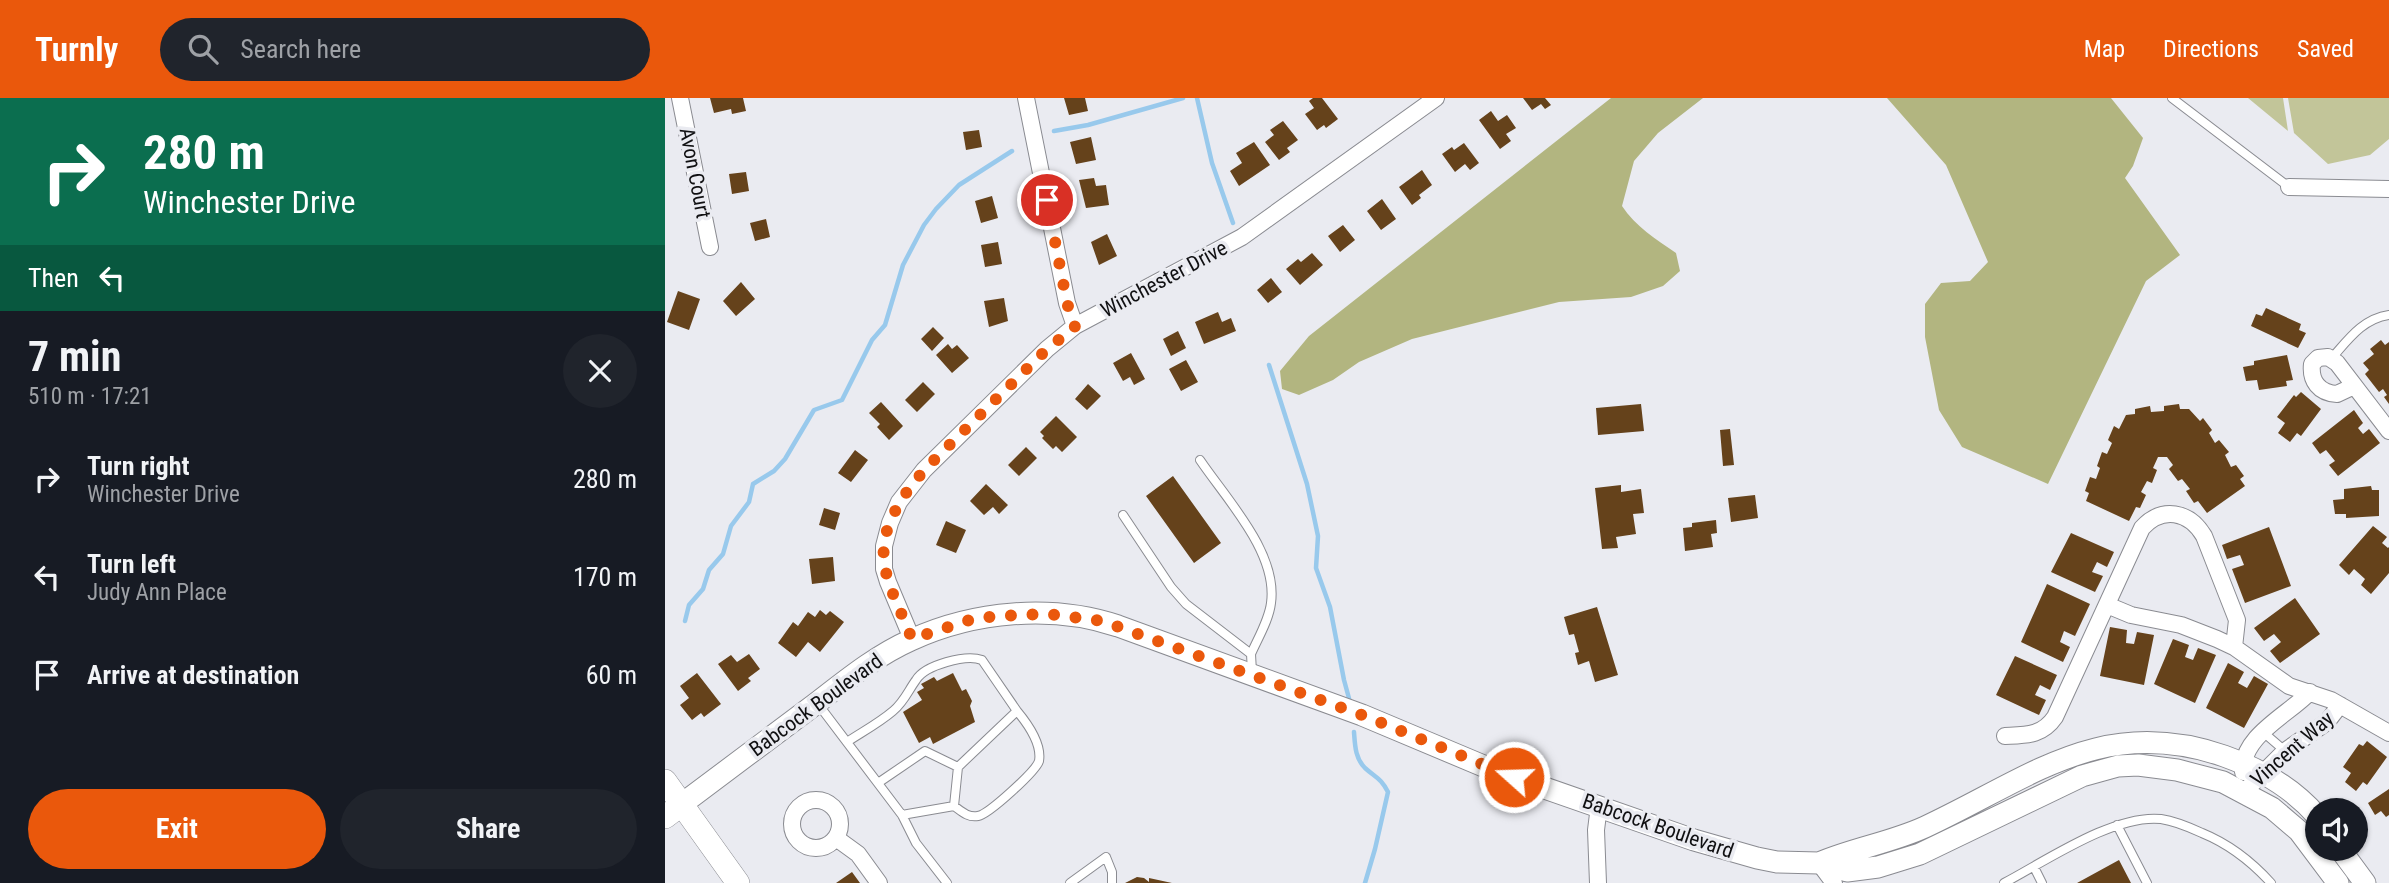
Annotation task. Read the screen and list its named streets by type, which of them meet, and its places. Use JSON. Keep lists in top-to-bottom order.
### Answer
{
  "streets": {
    "street": [
      "Avon Court",
      "Winchester Drive",
      "Babcock Boulevard",
      "Vincent Way"
    ]
  },
  "crossings": [
    ["Winchester Drive", "Babcock Boulevard"],
    ["Babcock Boulevard", "Vincent Way"]
  ],
  "page": {
    "header": "Turnly",
    "search": "Search here",
    "nav": ["Map", "Directions", "Saved"],
    "turn": ["280 m", "Winchester Drive"],
    "then": "Then",
    "heading": ["7 min", "510 m · 17:21"],
    "list": [
      {
        "name": "Turn right",
        "note": "Winchester Drive",
        "value": "280 m"
      },
      {
        "name": "Turn left",
        "note": "Judy Ann Place",
        "value": "170 m"
      },
      {
        "name": "Arrive at destination",
        "value": "60 m"
      }
    ],
    "buttons": ["Exit", "Share"]
  }
}
